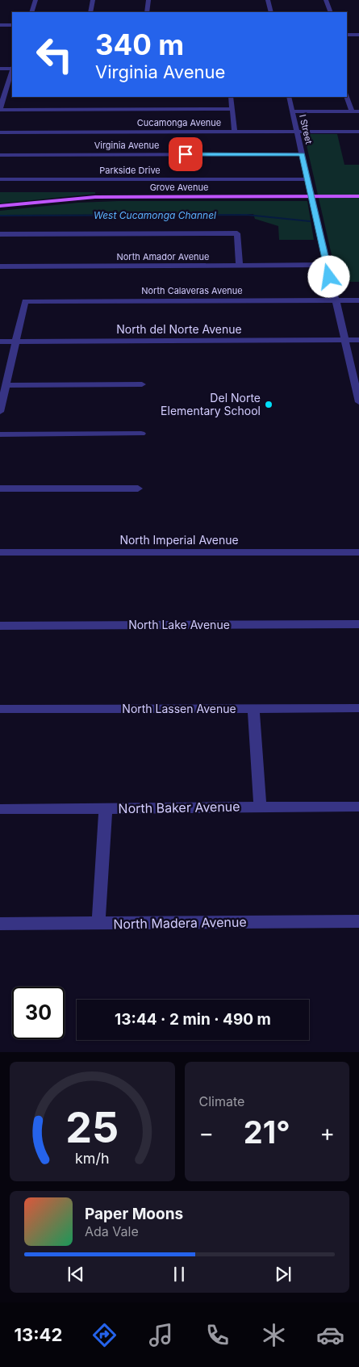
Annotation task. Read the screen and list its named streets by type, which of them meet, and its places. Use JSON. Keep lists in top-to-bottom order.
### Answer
{
  "streets": {
    "main road": ["Grove Avenue"],
    "street": [
      "Cucamonga Avenue",
      "I Street",
      "Virginia Avenue",
      "Parkside Drive",
      "North Amador Avenue",
      "North Calaveras Avenue",
      "North del Norte Avenue",
      "North Imperial Avenue",
      "North Lake Avenue",
      "North Lassen Avenue",
      "North Baker Avenue",
      "North Madera Avenue"
    ]
  },
  "crossings": [
    ["Cucamonga Avenue", "I Street"],
    ["I Street", "Virginia Avenue"],
    ["I Street", "Parkside Drive"],
    ["I Street", "Grove Avenue"],
    ["I Street", "North Amador Avenue"],
    ["I Street", "North Calaveras Avenue"],
    ["I Street", "North del Norte Avenue"],
    ["North Calaveras Avenue", "North del Norte Avenue"]
  ],
  "water": ["West Cucamonga Channel"],
  "places": ["Del Norte Elementary School"],
  "page": {
    "turn": ["340 m", "Virginia Avenue"],
    "limit": "30",
    "trip": "13:44 · 2 min · 490 m",
    "tile": "Climate",
    "heat": ["−", "21°", "+"],
    "song": ["Paper Moons", "Ada Vale"],
    "tabs": "13:42",
    "gauge": ["25", "km/h"]
  }
}
